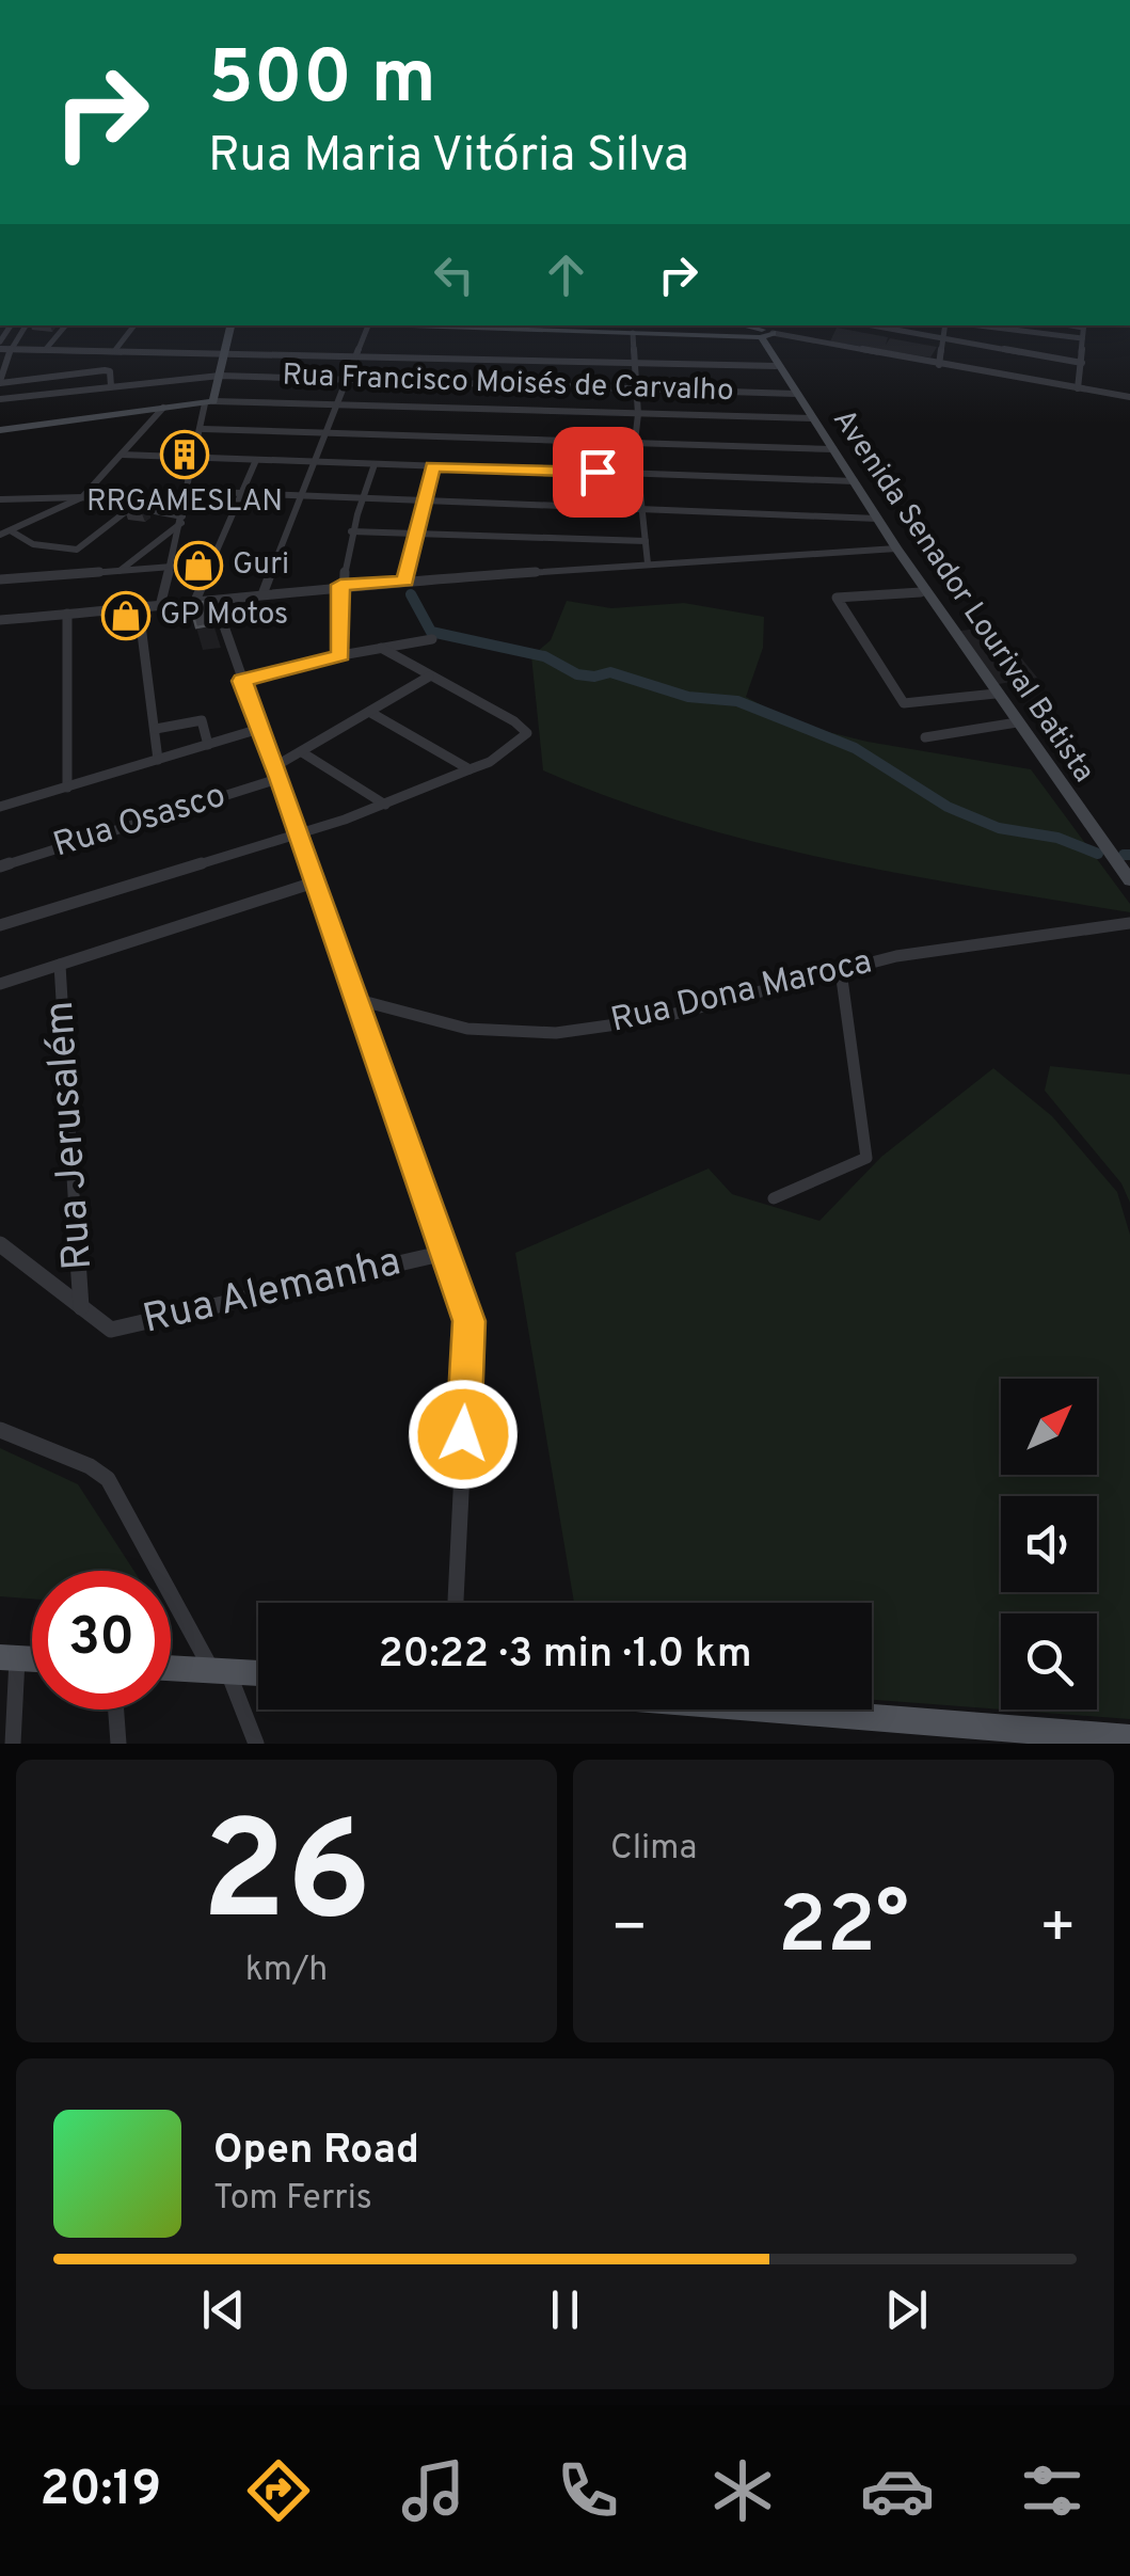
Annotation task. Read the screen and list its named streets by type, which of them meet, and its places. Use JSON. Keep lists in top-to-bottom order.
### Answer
{
  "streets": {
    "street": [
      "Rua Francisco Moisés de Carvalho",
      "Avenida Senador Lourival Batista",
      "Rua Osasco",
      "Rua Dona Maroca",
      "Rua Jerusalém",
      "Rua Alemanha"
    ]
  },
  "crossings": [
    ["Rua Francisco Moisés de Carvalho", "Avenida Senador Lourival Batista"],
    ["Rua Jerusalém", "Rua Alemanha"]
  ],
  "places": {
    "building": ["RRGAMESLAN"],
    "shop": ["Guri", "GP Motos"]
  },
  "north": "top right",
  "page": {
    "turn": ["500 m", "Rua Maria Vitória Silva"],
    "limit": "30",
    "trip": "20:22 · 3 min · 1.0 km",
    "tile": [
      ["26", "km/h"],
      "Clima"
    ],
    "heat": ["−", "22°", "+"],
    "song": ["Open Road", "Tom Ferris"],
    "tabs": "20:19"
  }
}
